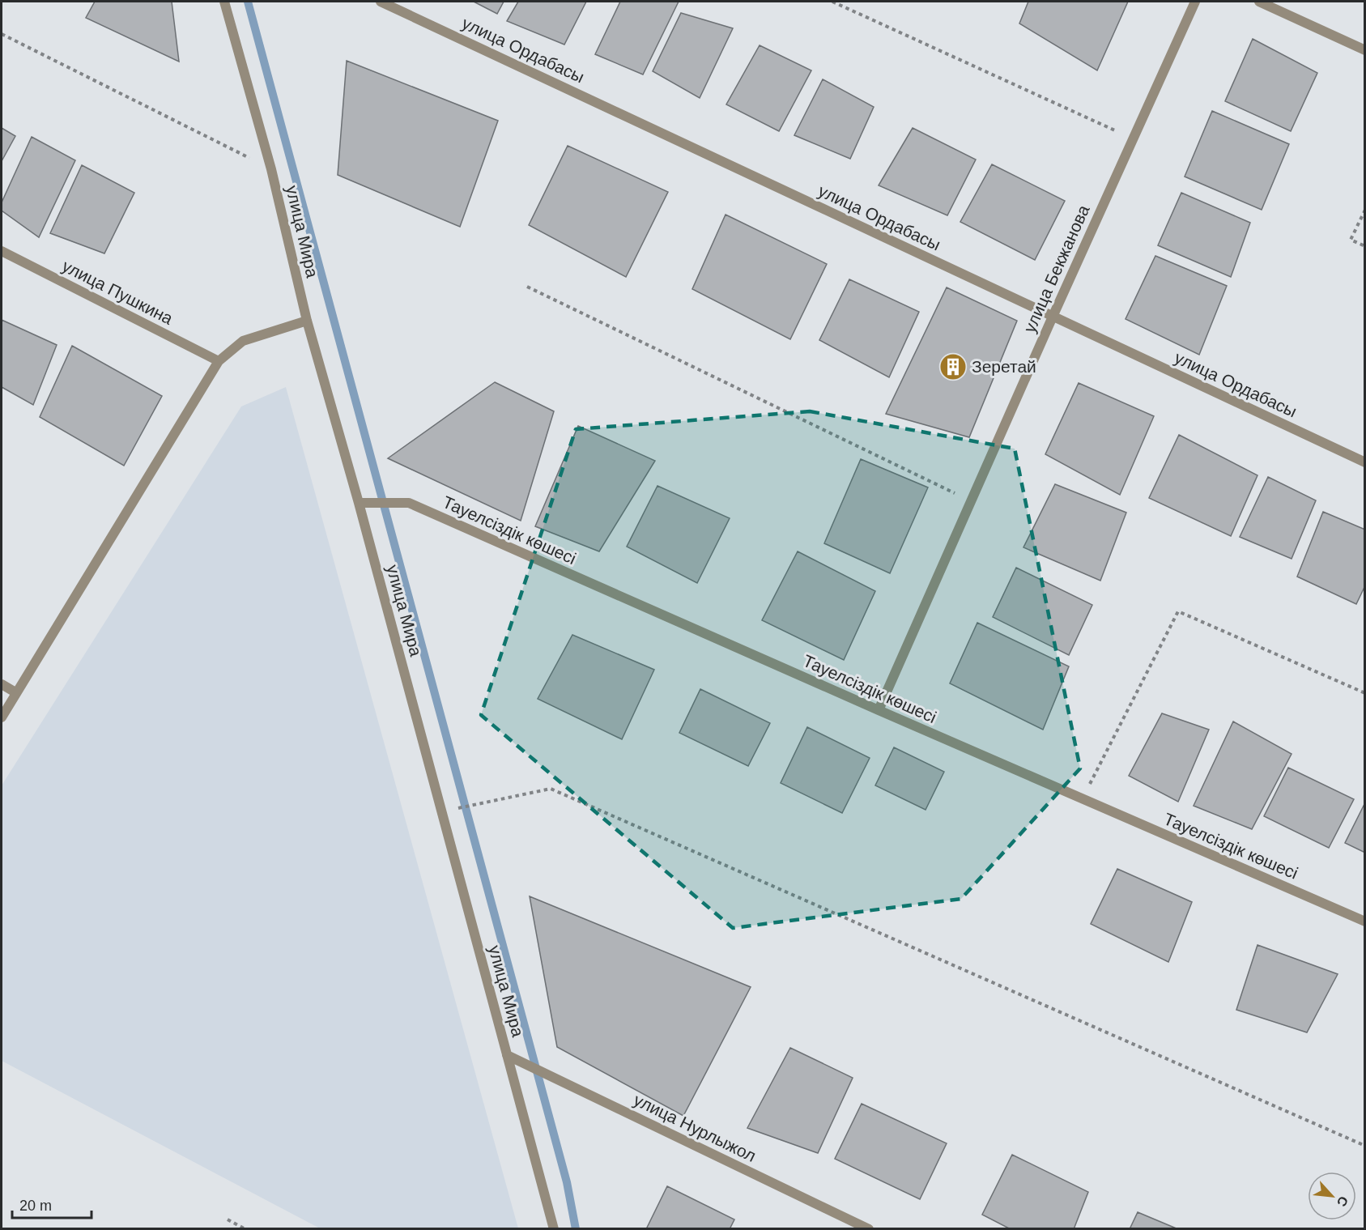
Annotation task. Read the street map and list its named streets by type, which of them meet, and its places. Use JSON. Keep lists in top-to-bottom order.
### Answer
{
  "streets": {
    "street": [
      "улица Ордабасы",
      "улица Мира",
      "улица Бекжанова",
      "улица Пушкина",
      "Тауелсіздік көшесі",
      "улица Нурлыжол"
    ]
  },
  "crossings": [
    ["улица Ордабасы", "улица Бекжанова"],
    ["улица Мира", "Тауелсіздік көшесі"],
    ["улица Мира", "улица Нурлыжол"],
    ["улица Бекжанова", "Тауелсіздік көшесі"]
  ],
  "places": {
    "building": ["Зеретай"]
  },
  "scale_bar": "20 m",
  "north": "bottom right"
}
